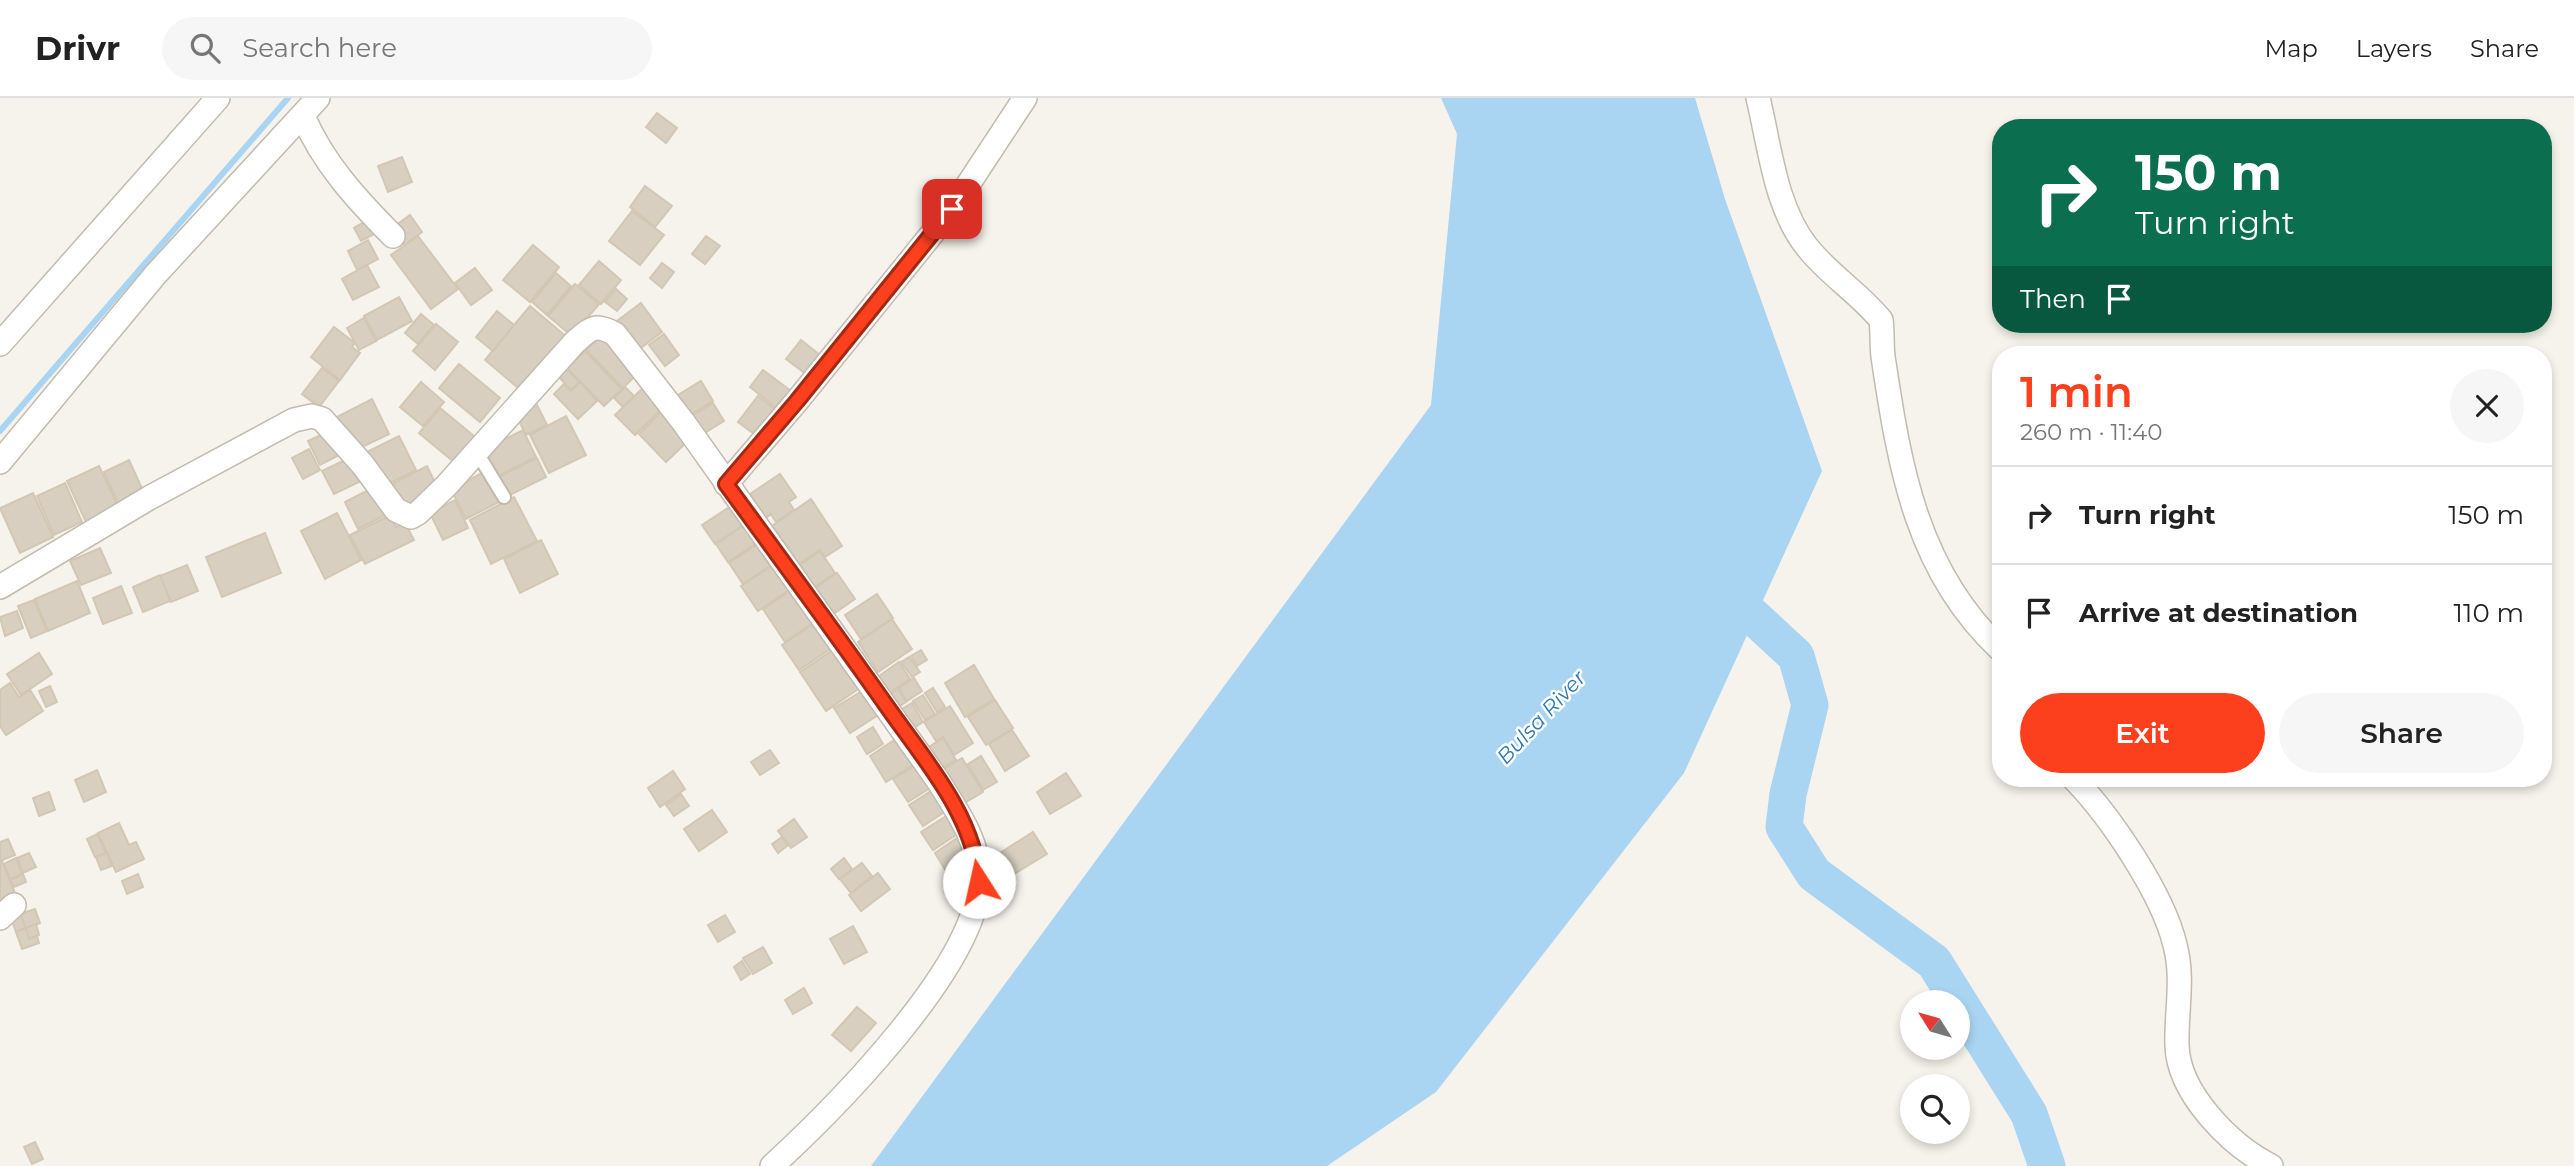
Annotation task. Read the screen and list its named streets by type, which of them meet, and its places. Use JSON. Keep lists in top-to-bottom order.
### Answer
{
  "water": ["Bulsa River"],
  "north": "top left",
  "page": {
    "header": "Drivr",
    "search": "Search here",
    "nav": ["Map", "Layers", "Share"],
    "turn": ["150 m", "Turn right"],
    "then": "Then",
    "heading": ["1 min", "260 m · 11:40"],
    "list": [
      {
        "name": "Turn right",
        "value": "150 m"
      },
      {
        "name": "Arrive at destination",
        "value": "110 m"
      }
    ],
    "buttons": ["Exit", "Share"]
  }
}
